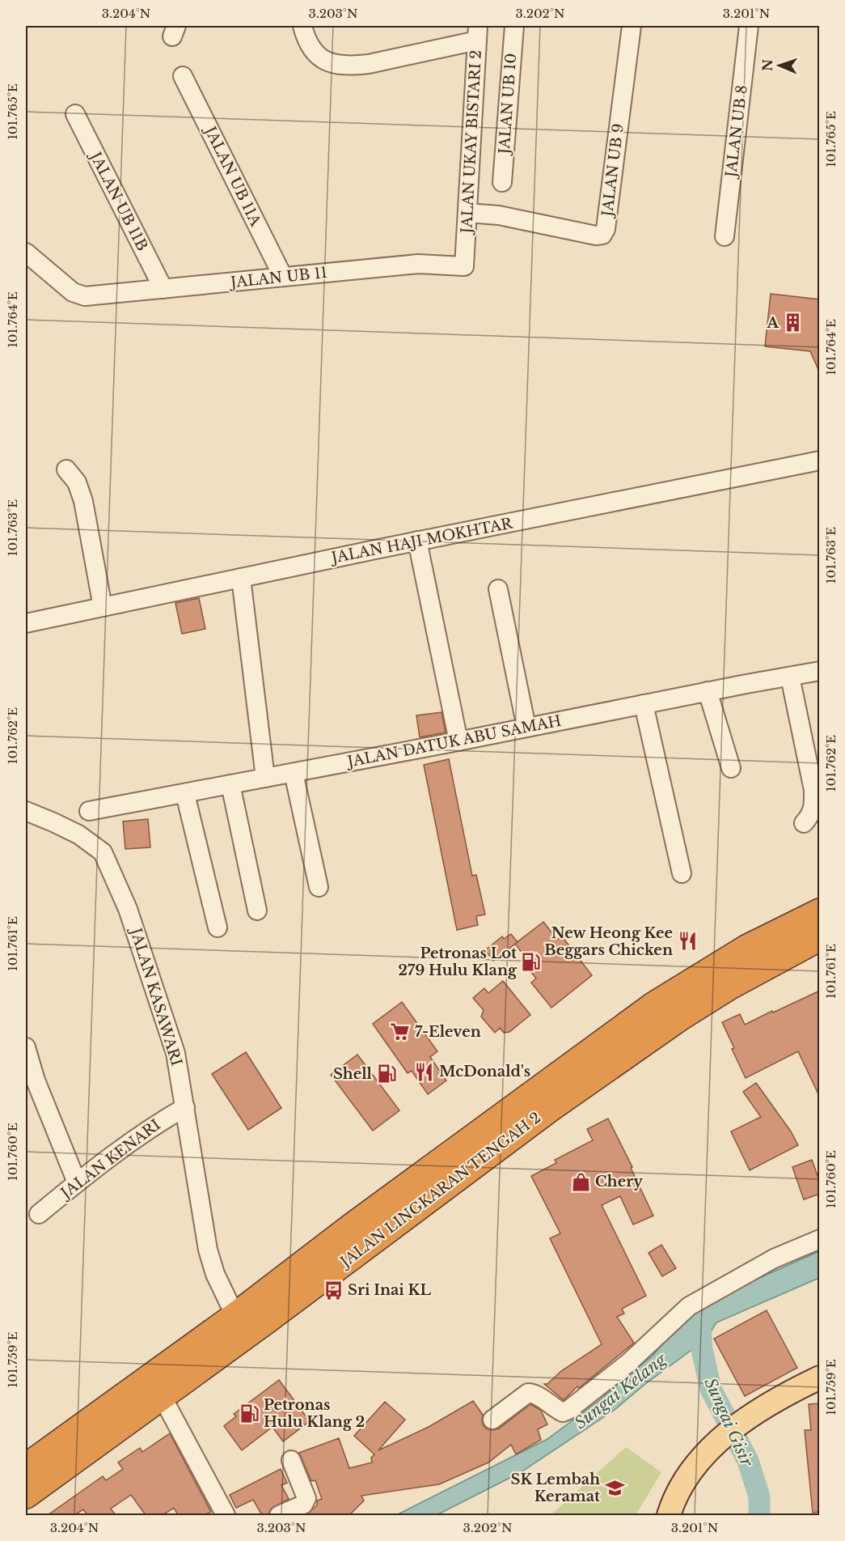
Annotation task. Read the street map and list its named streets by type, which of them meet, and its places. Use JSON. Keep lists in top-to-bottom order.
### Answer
{
  "streets": {
    "highway": ["JALAN LINGKARAN TENGAH 2"],
    "street": [
      "JALAN UB 10",
      "JALAN UB 8",
      "JALAN UKAY BISTARI 2",
      "JALAN UB 9",
      "JALAN UB 11A",
      "JALAN UB 11B",
      "JALAN UB 11",
      "JALAN HAJI MOKHTAR",
      "JALAN DATUK ABU SAMAH",
      "JALAN KASAWARI",
      "JALAN KENARI"
    ]
  },
  "crossings": [
    ["JALAN UKAY BISTARI 2", "JALAN UB 9"],
    ["JALAN UKAY BISTARI 2", "JALAN UB 11"],
    ["JALAN UB 11A", "JALAN UB 11"],
    ["JALAN UB 11B", "JALAN UB 11"],
    ["JALAN KASAWARI", "JALAN KENARI"],
    ["JALAN KASAWARI", "JALAN LINGKARAN TENGAH 2"]
  ],
  "water": ["Sungai Kelang", "Sungai Gisir"],
  "places": {
    "building": ["A"],
    "restaurant": ["New Heong Kee Beggars Chicken", "McDonald's"],
    "fuel station": ["Petronas Lot 279 Hulu Klang", "Shell", "Petronas Hulu Klang 2"],
    "supermarket": ["7-Eleven"],
    "shop": ["Chery"],
    "bus stop": ["Sri Inai KL"],
    "school or university": ["SK Lembah Keramat"]
  },
  "north": "left",
  "coordinates": [
    "3.204°N",
    "3.203°N",
    "3.202°N",
    "3.201°N",
    "101.765°E",
    "101.764°E",
    "101.763°E",
    "101.762°E",
    "101.761°E",
    "101.760°E",
    "101.759°E"
  ]
}
